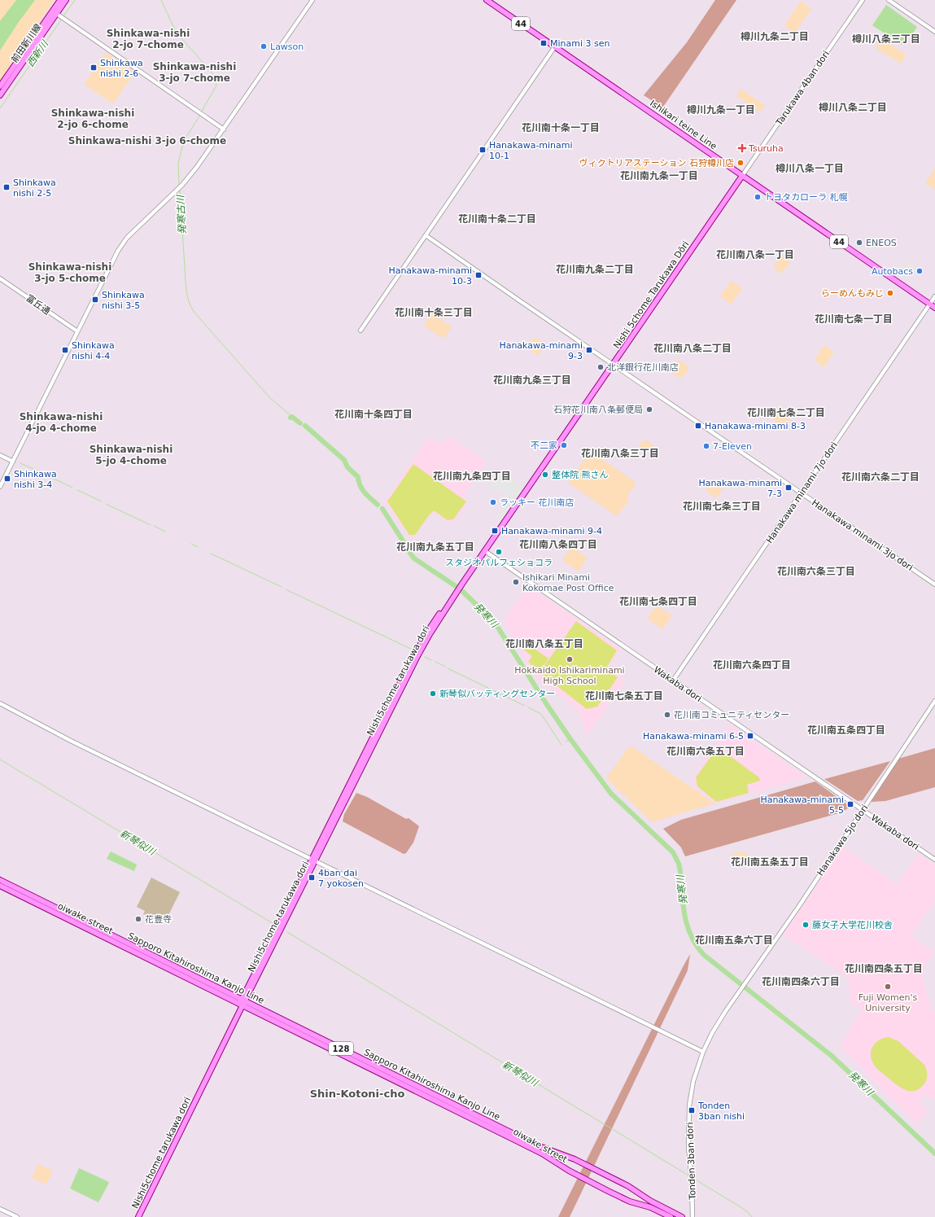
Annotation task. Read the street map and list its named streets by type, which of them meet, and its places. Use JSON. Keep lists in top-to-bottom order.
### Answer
{
  "streets": {
    "main road": [
      "44",
      "前田新川線",
      "Ishikari teine Line",
      "Nishi 5chome Tarukawa Dōri",
      "Nishi5chome tarukawa dori",
      "oiwake street",
      "Sapporo Kitahiroshima Kanjo Line",
      "128"
    ],
    "street": [
      "Tarukawa 4ban dori",
      "富丘通",
      "Hanakawa minami 7jo dori",
      "Hanakawa minami 3jo dori",
      "Wakaba dori",
      "Hanakawa 5jo dori",
      "Tonden 3ban dori"
    ]
  },
  "crossings": [
    ["Tarukawa 4ban dori", "Ishikari teine Line"],
    ["Tarukawa 4ban dori", "Nishi 5chome Tarukawa Dōri"],
    ["Ishikari teine Line", "Nishi 5chome Tarukawa Dōri"],
    ["Ishikari teine Line", "Hanakawa minami 7jo dori"],
    ["Nishi 5chome Tarukawa Dōri", "Hanakawa minami 3jo dori"],
    ["Nishi 5chome Tarukawa Dōri", "Nishi5chome tarukawa dori"],
    ["Nishi 5chome Tarukawa Dōri", "Wakaba dori"],
    ["Hanakawa minami 7jo dori", "Hanakawa minami 3jo dori"],
    ["Hanakawa minami 7jo dori", "Wakaba dori"],
    ["Nishi5chome tarukawa dori", "oiwake street"],
    ["Nishi5chome tarukawa dori", "Sapporo Kitahiroshima Kanjo Line"],
    ["Wakaba dori", "Hanakawa 5jo dori"],
    ["Hanakawa 5jo dori", "Tonden 3ban dori"],
    ["oiwake street", "Sapporo Kitahiroshima Kanjo Line"]
  ],
  "districts": [
    "Shinkawa-nishi 2-jo 7-chome",
    "樽川九条二丁目",
    "樽川八条三丁目",
    "Shinkawa-nishi 3-jo 7-chome",
    "樽川八条二丁目",
    "樽川九条一丁目",
    "Shinkawa-nishi 2-jo 6-chome",
    "花川南十条一丁目",
    "Shinkawa-nishi 3-jo 6-chome",
    "樽川八条一丁目",
    "花川南九条一丁目",
    "花川南十条二丁目",
    "花川南八条一丁目",
    "Shinkawa-nishi 3-jo 5-chome",
    "花川南九条二丁目",
    "花川南十条三丁目",
    "花川南七条一丁目",
    "花川南八条二丁目",
    "花川南九条三丁目",
    "花川南七条二丁目",
    "花川南十条四丁目",
    "Shinkawa-nishi 4-jo 4-chome",
    "Shinkawa-nishi 5-jo 4-chome",
    "花川南八条三丁目",
    "花川南九条四丁目",
    "花川南六条二丁目",
    "花川南七条三丁目",
    "花川南八条四丁目",
    "花川南九条五丁目",
    "花川南六条三丁目",
    "花川南七条四丁目",
    "花川南八条五丁目",
    "花川南六条四丁目",
    "花川南七条五丁目",
    "花川南五条四丁目",
    "花川南六条五丁目",
    "花川南五条五丁目",
    "花川南五条六丁目",
    "花川南四条五丁目",
    "花川南四条六丁目",
    "Shin-Kotoni-cho"
  ],
  "water": [
    "西新川",
    "発寒古川",
    "発寒川",
    "新琴似川"
  ],
  "places": {
    "transit": [
      "Minami 3 sen",
      "Shinkawa nishi 2-6",
      "Hanakawa-minami 10-1",
      "Shinkawa nishi 2-5",
      "Hanakawa-minami 10-3",
      "Shinkawa nishi 3-5",
      "Shinkawa nishi 4-4",
      "Hanakawa-minami 9-3",
      "Hanakawa-minami 8-3",
      "Shinkawa nishi 3-4",
      "Hanakawa-minami 7-3",
      "Hanakawa-minami 9-4",
      "Hanakawa-minami 6-5",
      "Hanakawa-minami 5-5",
      "4ban dai 7 yokosen",
      "Tonden 3ban nishi"
    ],
    "other": [
      "Lawson",
      "ヴィクトリアステーション 石狩樽川店",
      "トヨタカローラ 札幌",
      "ENEOS",
      "Autobacs",
      "らーめんもみじ",
      "北洋銀行花川南店",
      "石狩花川南八条郵便局",
      "不二家",
      "7-Eleven",
      "整体院 熊さん",
      "ラッキー 花川南店",
      "スタジオパルフェショコラ",
      "Ishikari Minami Kokomae Post Office",
      "Hokkaido Ishikariminami High School",
      "新琴似バッティングセンター",
      "花川南コミュニティセンター",
      "花豊寺",
      "藤女子大学花川校舎",
      "Fuji Women's University"
    ],
    "health": ["Tsuruha"]
  }
}
